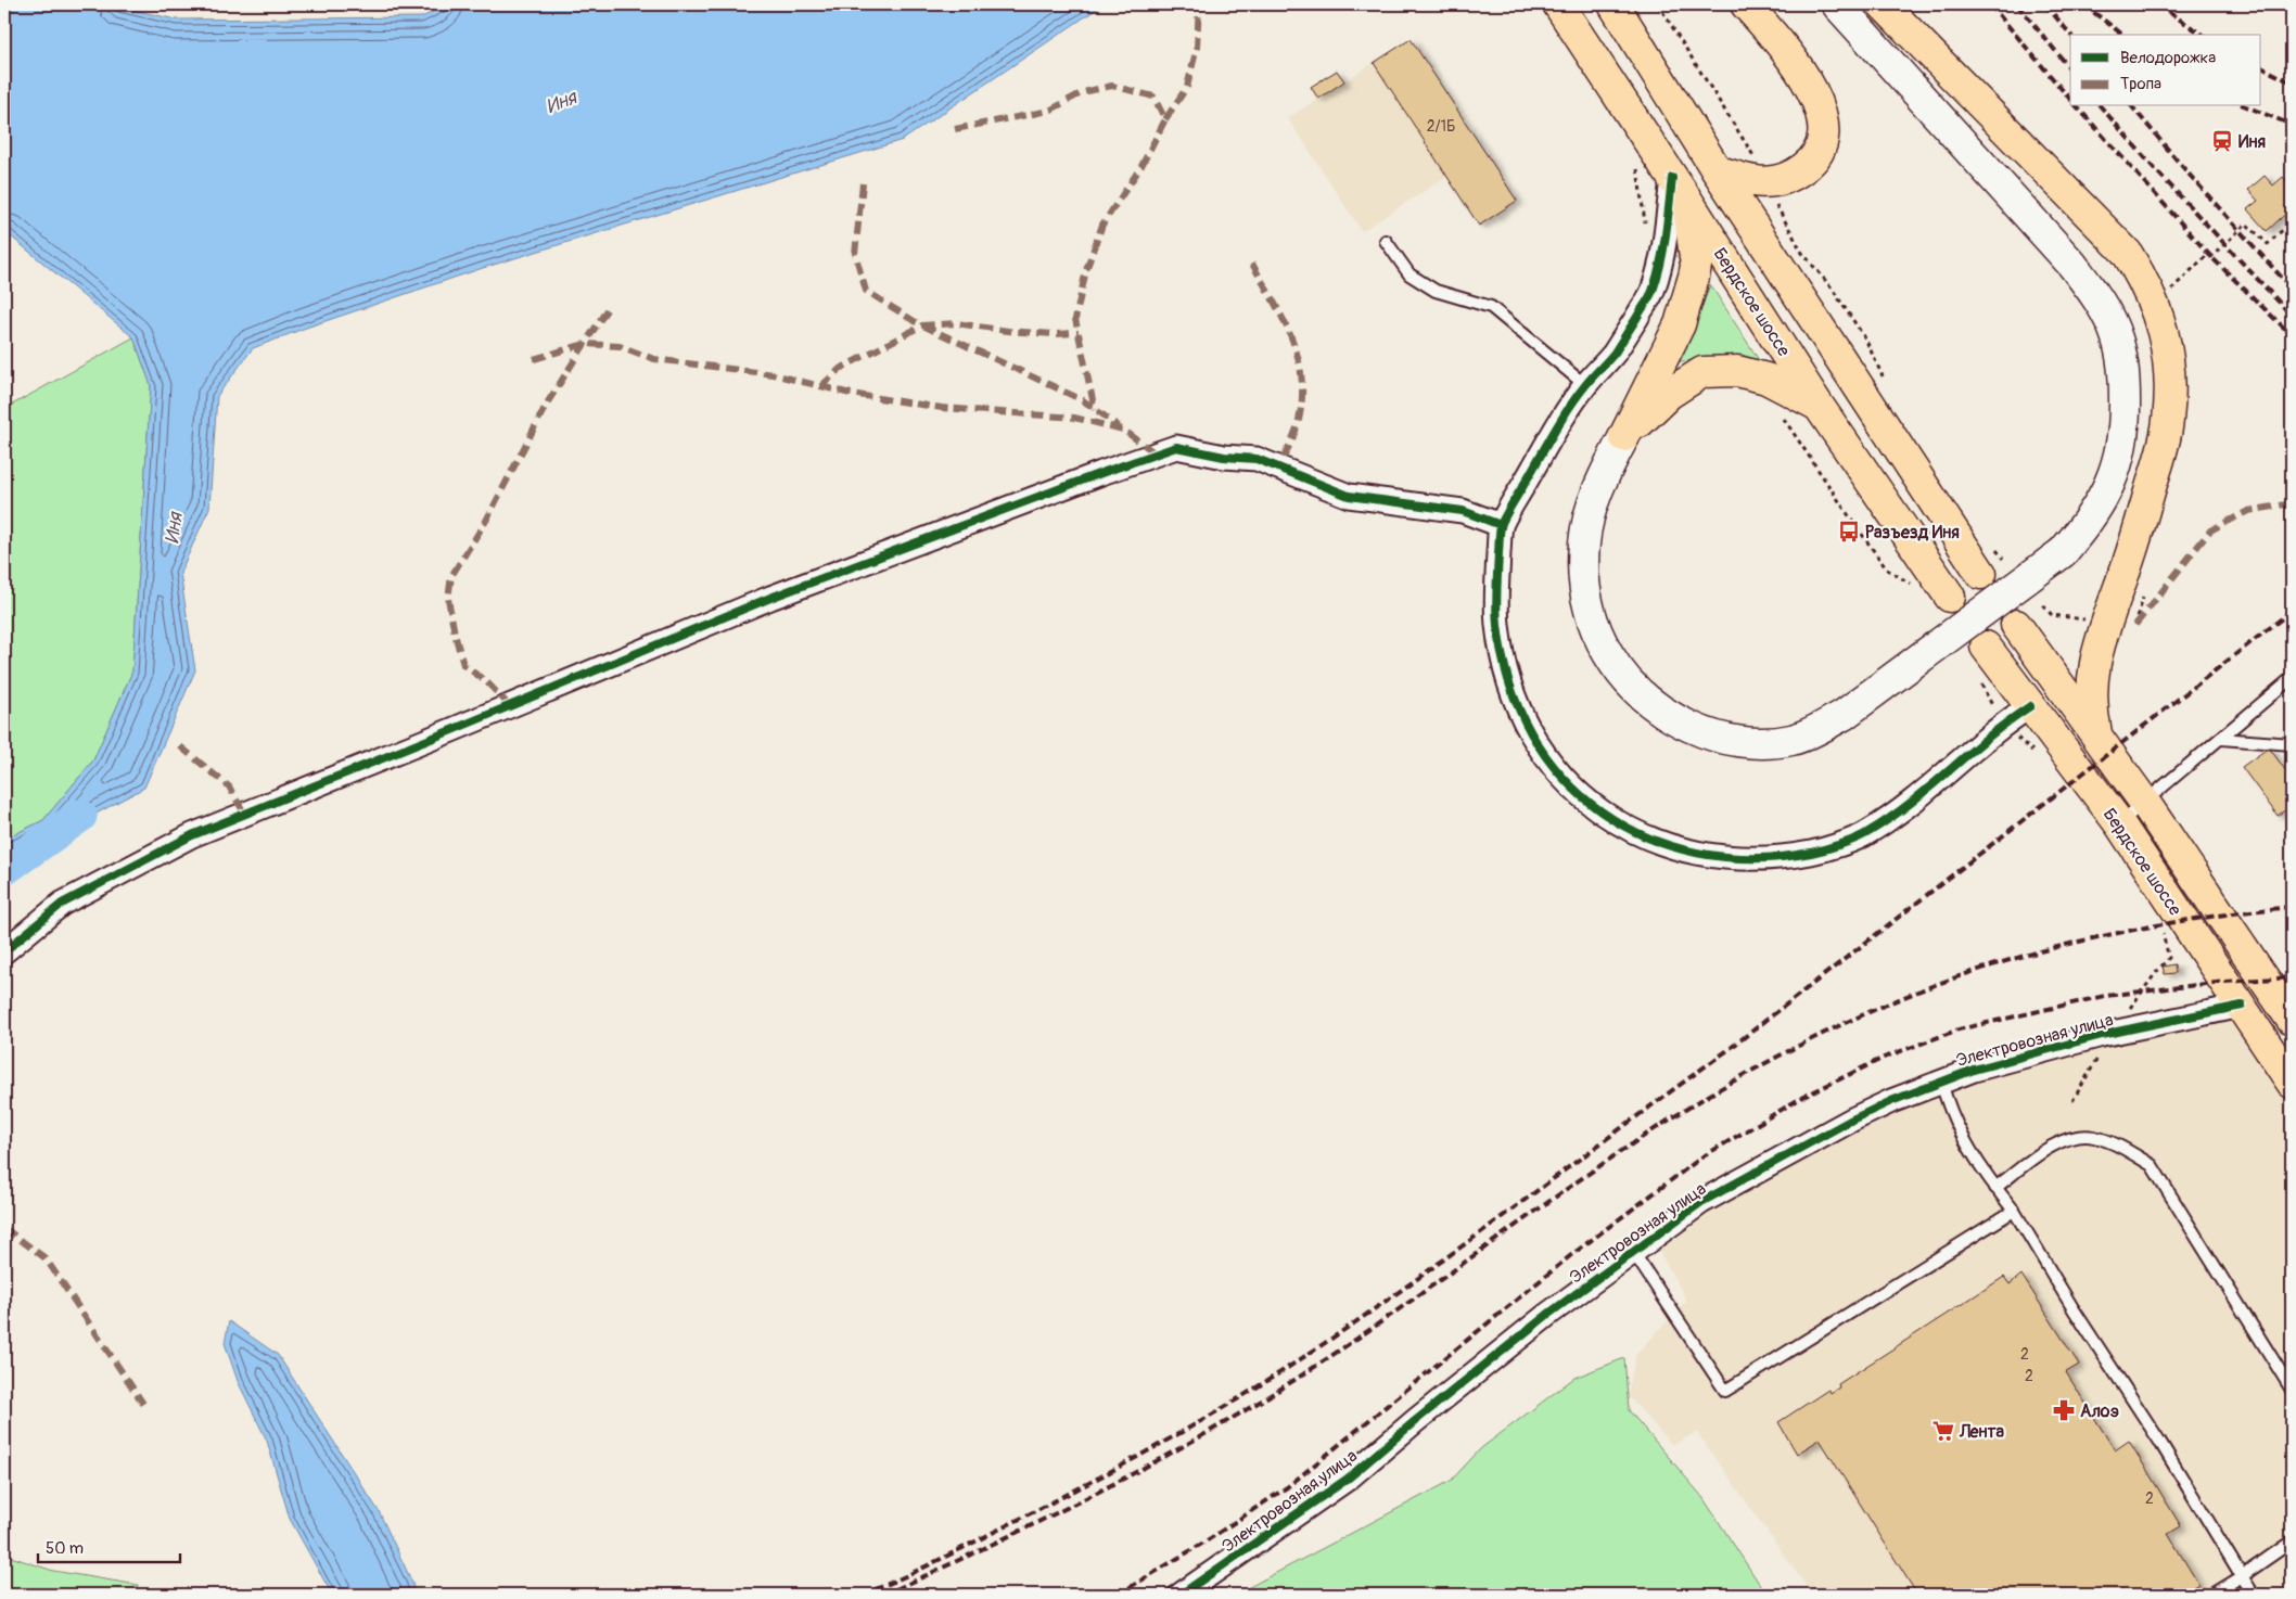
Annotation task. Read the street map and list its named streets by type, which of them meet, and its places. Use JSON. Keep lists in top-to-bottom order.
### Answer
{
  "streets": {
    "highway": ["Бердское шоссе"],
    "street": ["Электровозная улица"]
  },
  "crossings": [
    ["Бердское шоссе", "Электровозная улица"]
  ],
  "water": ["Иня"],
  "places": {
    "station": ["Иня"],
    "bus stop": ["Разъезд Иня"],
    "pharmacy": ["Алоэ"],
    "supermarket": ["Лента"]
  },
  "house_numbers": [
    "2/1Б",
    "2",
    "2",
    "2"
  ],
  "legend": ["Велодорожка", "Тропа"],
  "scale_bar": "50 m"
}
